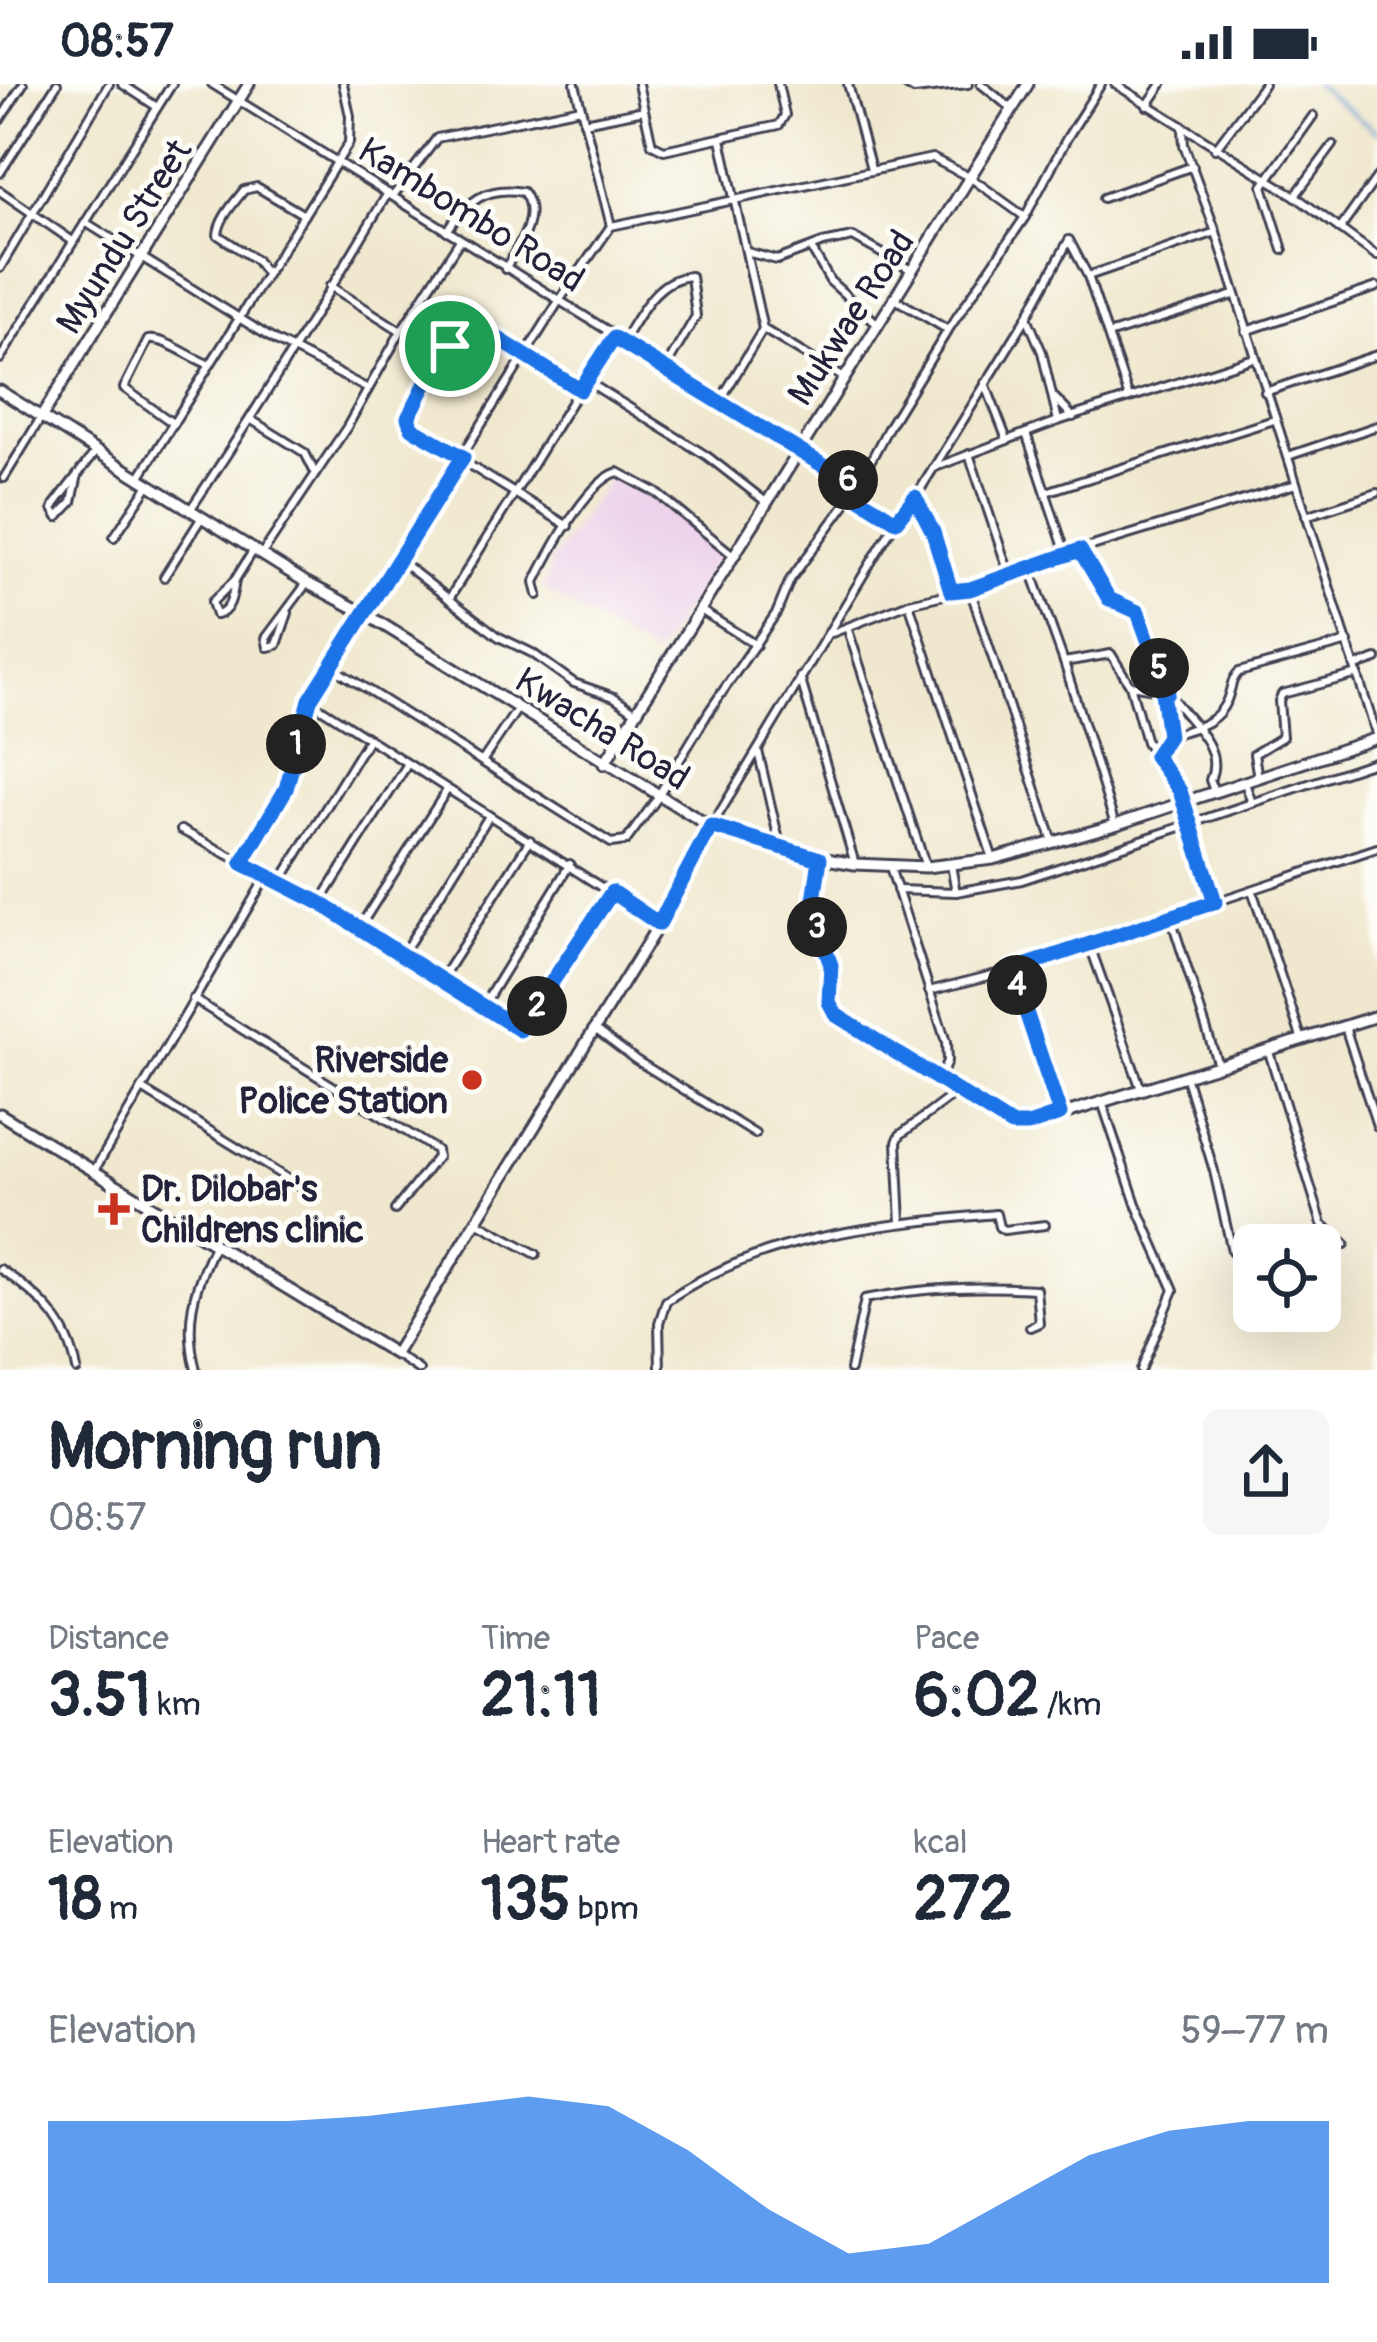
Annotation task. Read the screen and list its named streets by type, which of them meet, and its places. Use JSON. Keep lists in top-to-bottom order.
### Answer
{
  "streets": {
    "main road": ["Myundu Street", "Mukwae Road", "Kwacha Road"],
    "street": ["Kambombo Road"]
  },
  "crossings": [
    ["Kambombo Road", "Myundu Street"],
    ["Kambombo Road", "Mukwae Road"],
    ["Myundu Street", "Kwacha Road"],
    ["Mukwae Road", "Kwacha Road"]
  ],
  "places": {
    "other": ["Riverside Police Station"],
    "health": ["Dr. Dilobar's Childrens clinic"]
  },
  "page": {
    "status": "08:57",
    "pins": [
      "6",
      "5",
      "1",
      "3",
      "4",
      "2"
    ],
    "heading": ["Morning run", "08:57"],
    "stats": [
      ["Distance", "3.51 km"],
      ["Time", "21:11"],
      ["Pace", "6:02 /km"],
      ["Elevation", "18 m"],
      ["Heart rate", "135 bpm"],
      ["kcal", "272"]
    ],
    "chart": ["Elevation", "59–77 m"]
  }
}
